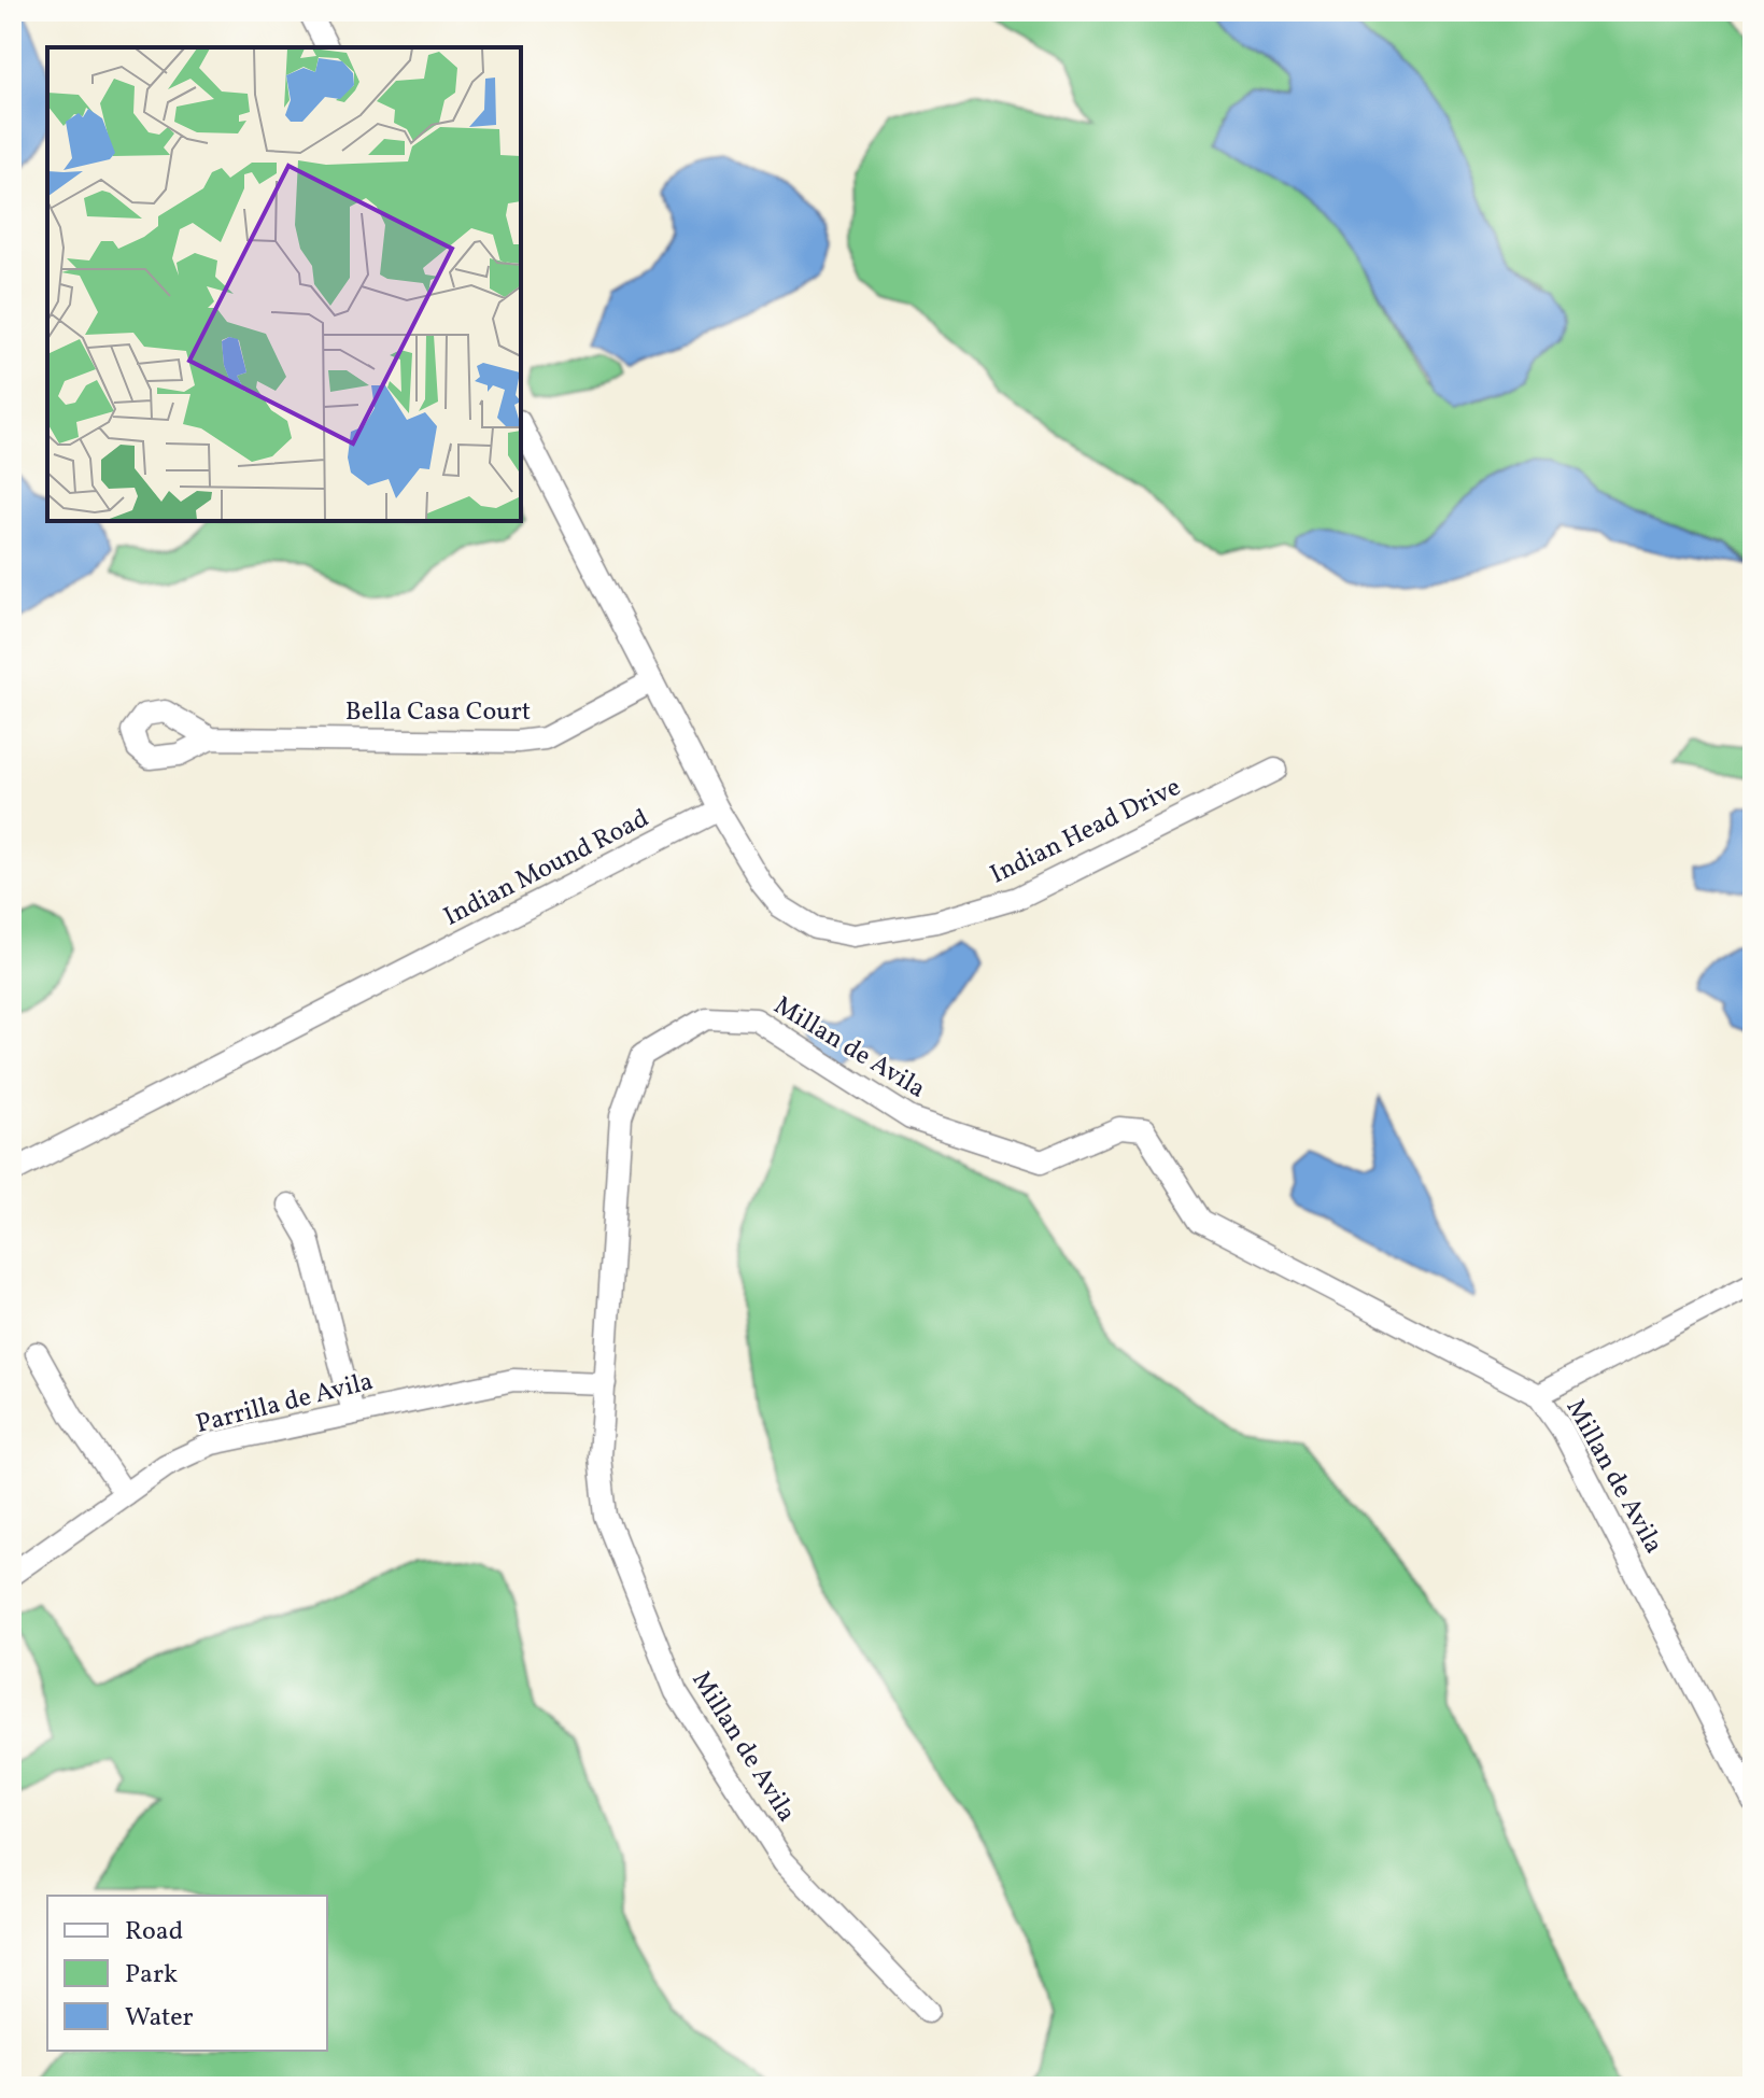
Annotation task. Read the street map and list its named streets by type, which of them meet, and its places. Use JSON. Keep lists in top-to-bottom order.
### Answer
{
  "streets": {
    "street": [
      "Bella Casa Court",
      "Indian Head Drive",
      "Indian Mound Road",
      "Millan de Avila",
      "Parrilla de Avila"
    ]
  },
  "crossings": [
    ["Indian Head Drive", "Indian Mound Road"],
    ["Millan de Avila", "Parrilla de Avila"]
  ],
  "legend": ["Road", "Park", "Water"]
}
